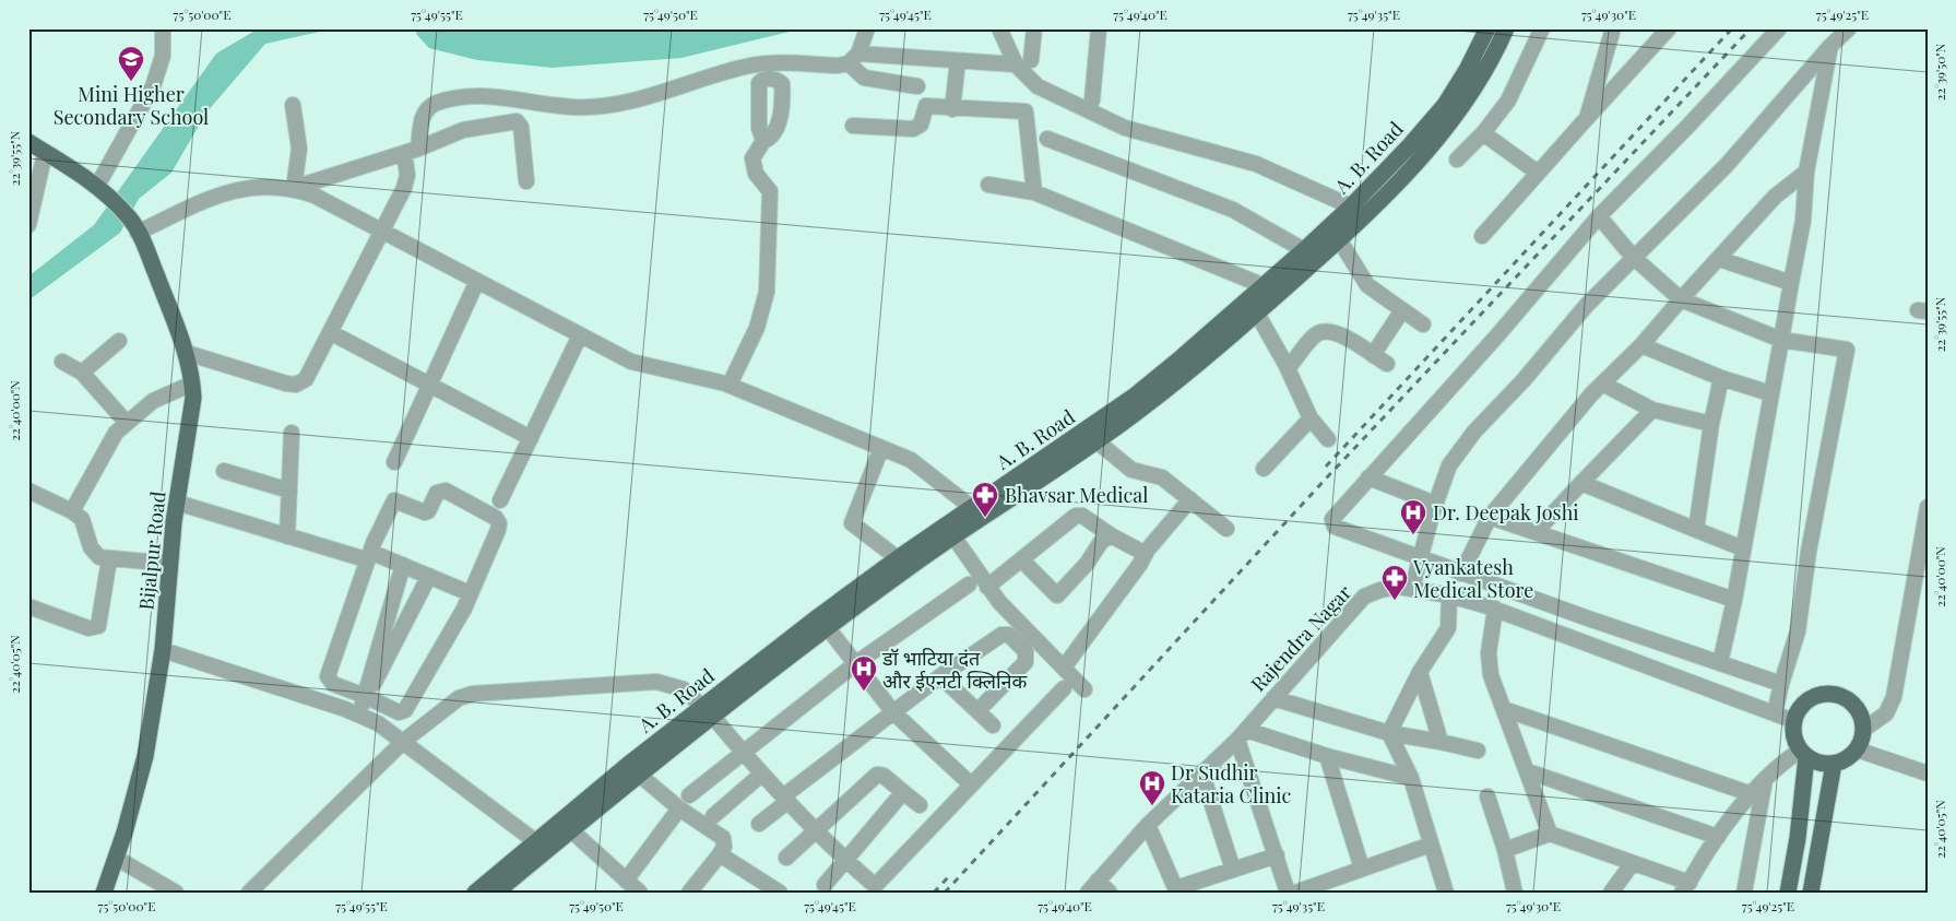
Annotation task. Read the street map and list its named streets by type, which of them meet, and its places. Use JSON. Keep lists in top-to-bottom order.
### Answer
{
  "streets": {
    "main road": ["A. B. Road", "Bijalpur Road"],
    "street": ["Rajendra Nagar"]
  },
  "places": {
    "school or university": ["Mini Higher Secondary School"],
    "pharmacy": ["Bhavsar Medical", "Vyankatesh Medical Store"],
    "hospital": ["Dr. Deepak Joshi", "डॉ भाटिया दंत और ईएनटी क्लिनिक", "Dr Sudhir Kataria Clinic"]
  },
  "coordinates": [
    "75°50'00\"E",
    "75°49'55\"E",
    "75°49'50\"E",
    "75°49'45\"E",
    "75°49'40\"E",
    "75°49'35\"E",
    "75°49'30\"E",
    "75°49'25\"E",
    "22°39'50\"N",
    "22°39'55\"N",
    "22°40'00\"N",
    "22°40'05\"N"
  ]
}
